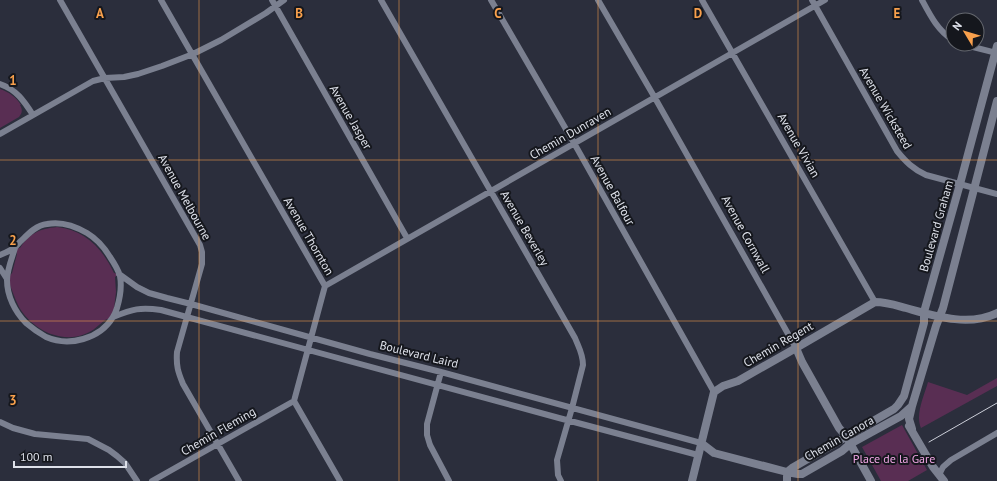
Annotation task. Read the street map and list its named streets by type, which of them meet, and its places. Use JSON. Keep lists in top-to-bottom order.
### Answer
{
  "streets": {
    "street": [
      "Avenue Wicksteed",
      "Avenue Jasper",
      "Chemin Dunraven",
      "Avenue Vivian",
      "Avenue Balfour",
      "Avenue Melbourne",
      "Boulevard Graham",
      "Avenue Beverley",
      "Avenue Cornwall",
      "Avenue Thornton",
      "Chemin Regent",
      "Boulevard Laird",
      "Chemin Fleming",
      "Chemin Canora"
    ]
  },
  "crossings": [
    ["Avenue Wicksteed", "Chemin Dunraven"],
    ["Avenue Wicksteed", "Boulevard Graham"],
    ["Avenue Jasper", "Chemin Dunraven"],
    ["Chemin Dunraven", "Avenue Vivian"],
    ["Chemin Dunraven", "Avenue Balfour"],
    ["Chemin Dunraven", "Avenue Beverley"],
    ["Chemin Dunraven", "Avenue Cornwall"],
    ["Chemin Dunraven", "Avenue Thornton"],
    ["Avenue Vivian", "Chemin Regent"],
    ["Avenue Balfour", "Chemin Regent"],
    ["Avenue Melbourne", "Boulevard Laird"],
    ["Avenue Melbourne", "Chemin Fleming"],
    ["Boulevard Graham", "Chemin Canora"],
    ["Avenue Beverley", "Boulevard Laird"],
    ["Avenue Cornwall", "Chemin Regent"],
    ["Avenue Cornwall", "Chemin Canora"],
    ["Avenue Thornton", "Boulevard Laird"],
    ["Avenue Thornton", "Chemin Fleming"],
    ["Boulevard Laird", "Chemin Canora"]
  ],
  "parks": ["Place de la Gare"],
  "scale_bar": "100 m",
  "north": "top left",
  "grid": {
    "columns": [
      "A",
      "B",
      "C",
      "D",
      "E"
    ],
    "rows": ["1", "2", "3"]
  }
}
